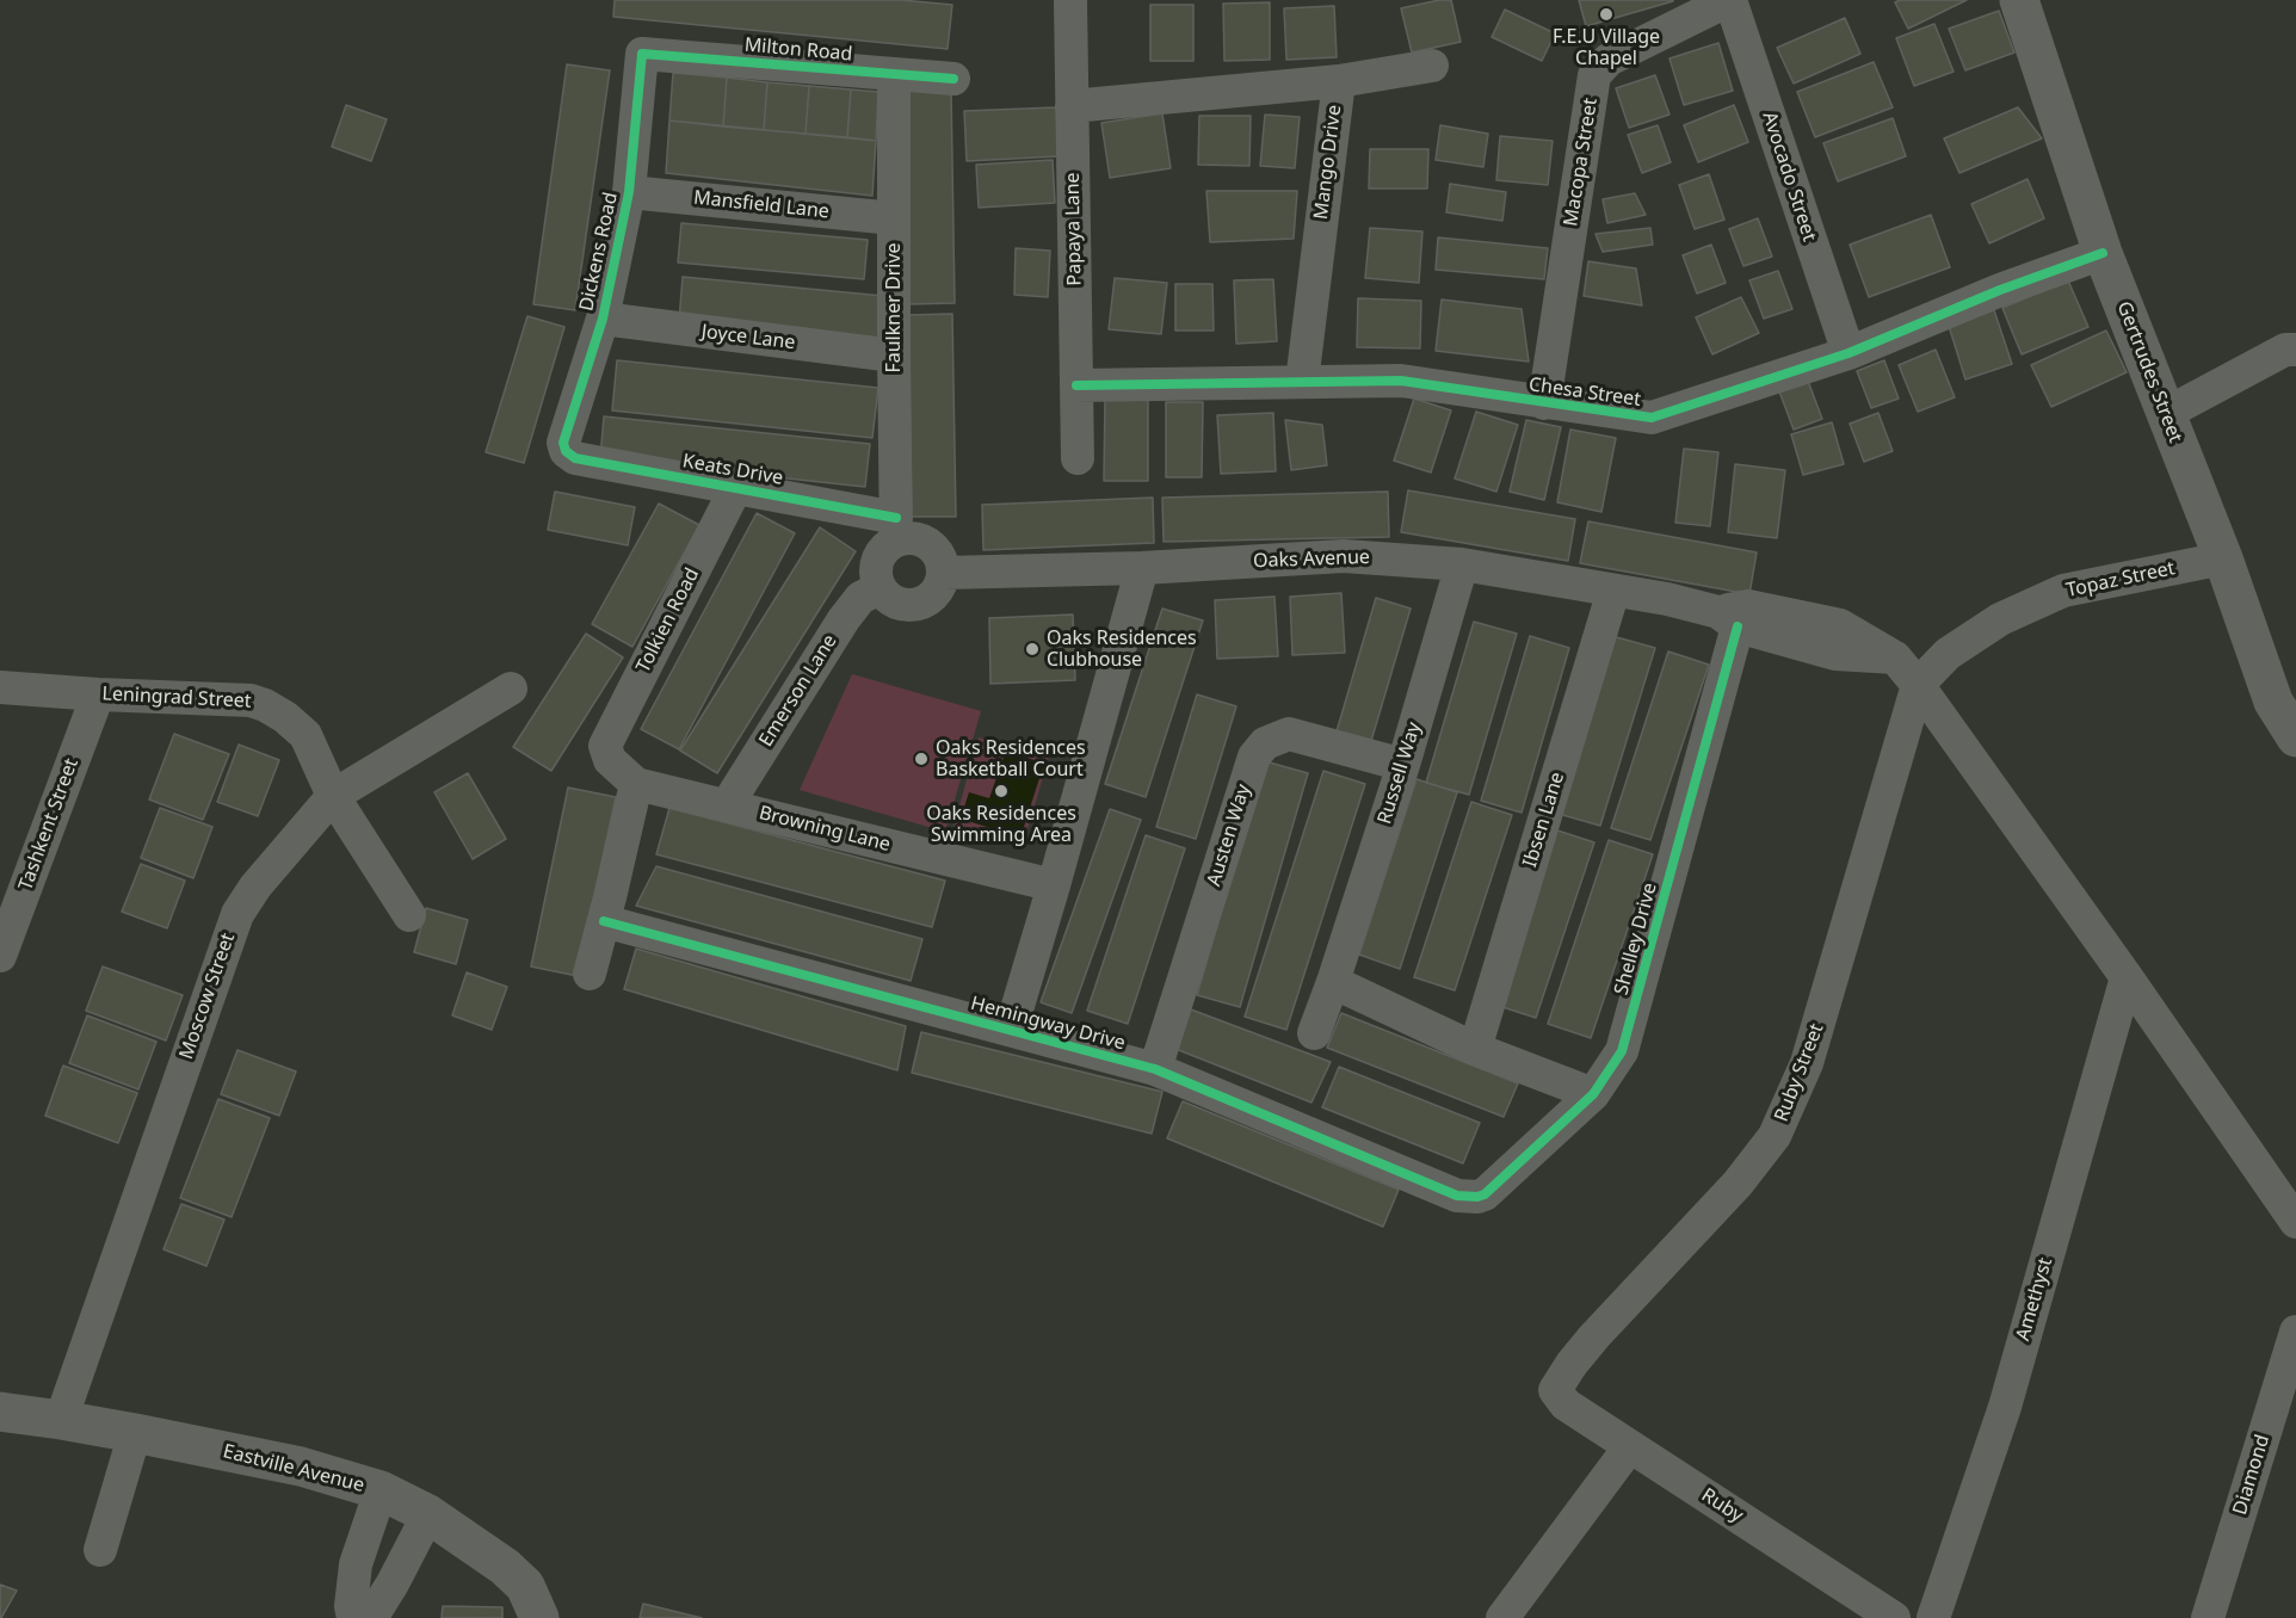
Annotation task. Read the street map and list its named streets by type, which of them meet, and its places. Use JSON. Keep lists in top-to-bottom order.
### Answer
{
  "streets": {
    "street": [
      "Milton Road",
      "Mango Drive",
      "Macopa Street",
      "Avocado Street",
      "Mansfield Lane",
      "Papaya Lane",
      "Dickens Road",
      "Faulkner Drive",
      "Joyce Lane",
      "Gertrudes Street",
      "Chesa Street",
      "Keats Drive",
      "Oaks Avenue",
      "Topaz Street",
      "Tolkien Road",
      "Emerson Lane",
      "Leningrad Street",
      "Russell Way",
      "Ibsen Lane",
      "Tashkent Street",
      "Browning Lane",
      "Austen Way",
      "Shelley Drive",
      "Moscow Street",
      "Hemingway Drive",
      "Ruby Street",
      "Amethyst",
      "Eastville Avenue",
      "Diamond",
      "Ruby"
    ]
  },
  "crossings": [
    ["Milton Road", "Dickens Road"],
    ["Milton Road", "Faulkner Drive"],
    ["Mango Drive", "Papaya Lane"],
    ["Mango Drive", "Chesa Street"],
    ["Macopa Street", "Avocado Street"],
    ["Macopa Street", "Chesa Street"],
    ["Avocado Street", "Chesa Street"],
    ["Mansfield Lane", "Dickens Road"],
    ["Mansfield Lane", "Faulkner Drive"],
    ["Papaya Lane", "Chesa Street"],
    ["Dickens Road", "Joyce Lane"],
    ["Dickens Road", "Keats Drive"],
    ["Faulkner Drive", "Joyce Lane"],
    ["Faulkner Drive", "Keats Drive"],
    ["Faulkner Drive", "Oaks Avenue"],
    ["Faulkner Drive", "Emerson Lane"],
    ["Gertrudes Street", "Chesa Street"],
    ["Gertrudes Street", "Topaz Street"],
    ["Keats Drive", "Oaks Avenue"],
    ["Keats Drive", "Tolkien Road"],
    ["Keats Drive", "Emerson Lane"],
    ["Oaks Avenue", "Topaz Street"],
    ["Oaks Avenue", "Emerson Lane"],
    ["Oaks Avenue", "Russell Way"],
    ["Oaks Avenue", "Ibsen Lane"],
    ["Oaks Avenue", "Shelley Drive"],
    ["Oaks Avenue", "Ruby Street"],
    ["Oaks Avenue", "Amethyst"],
    ["Topaz Street", "Ruby Street"],
    ["Tolkien Road", "Browning Lane"],
    ["Emerson Lane", "Browning Lane"],
    ["Leningrad Street", "Tashkent Street"],
    ["Leningrad Street", "Moscow Street"],
    ["Russell Way", "Austen Way"],
    ["Austen Way", "Hemingway Drive"],
    ["Shelley Drive", "Hemingway Drive"],
    ["Moscow Street", "Eastville Avenue"],
    ["Ruby Street", "Ruby"]
  ],
  "places": [
    "F.E.U Village Chapel",
    "Oaks Residences Clubhouse",
    "Oaks Residences Basketball Court",
    "Oaks Residences Swimming Area"
  ]
}
